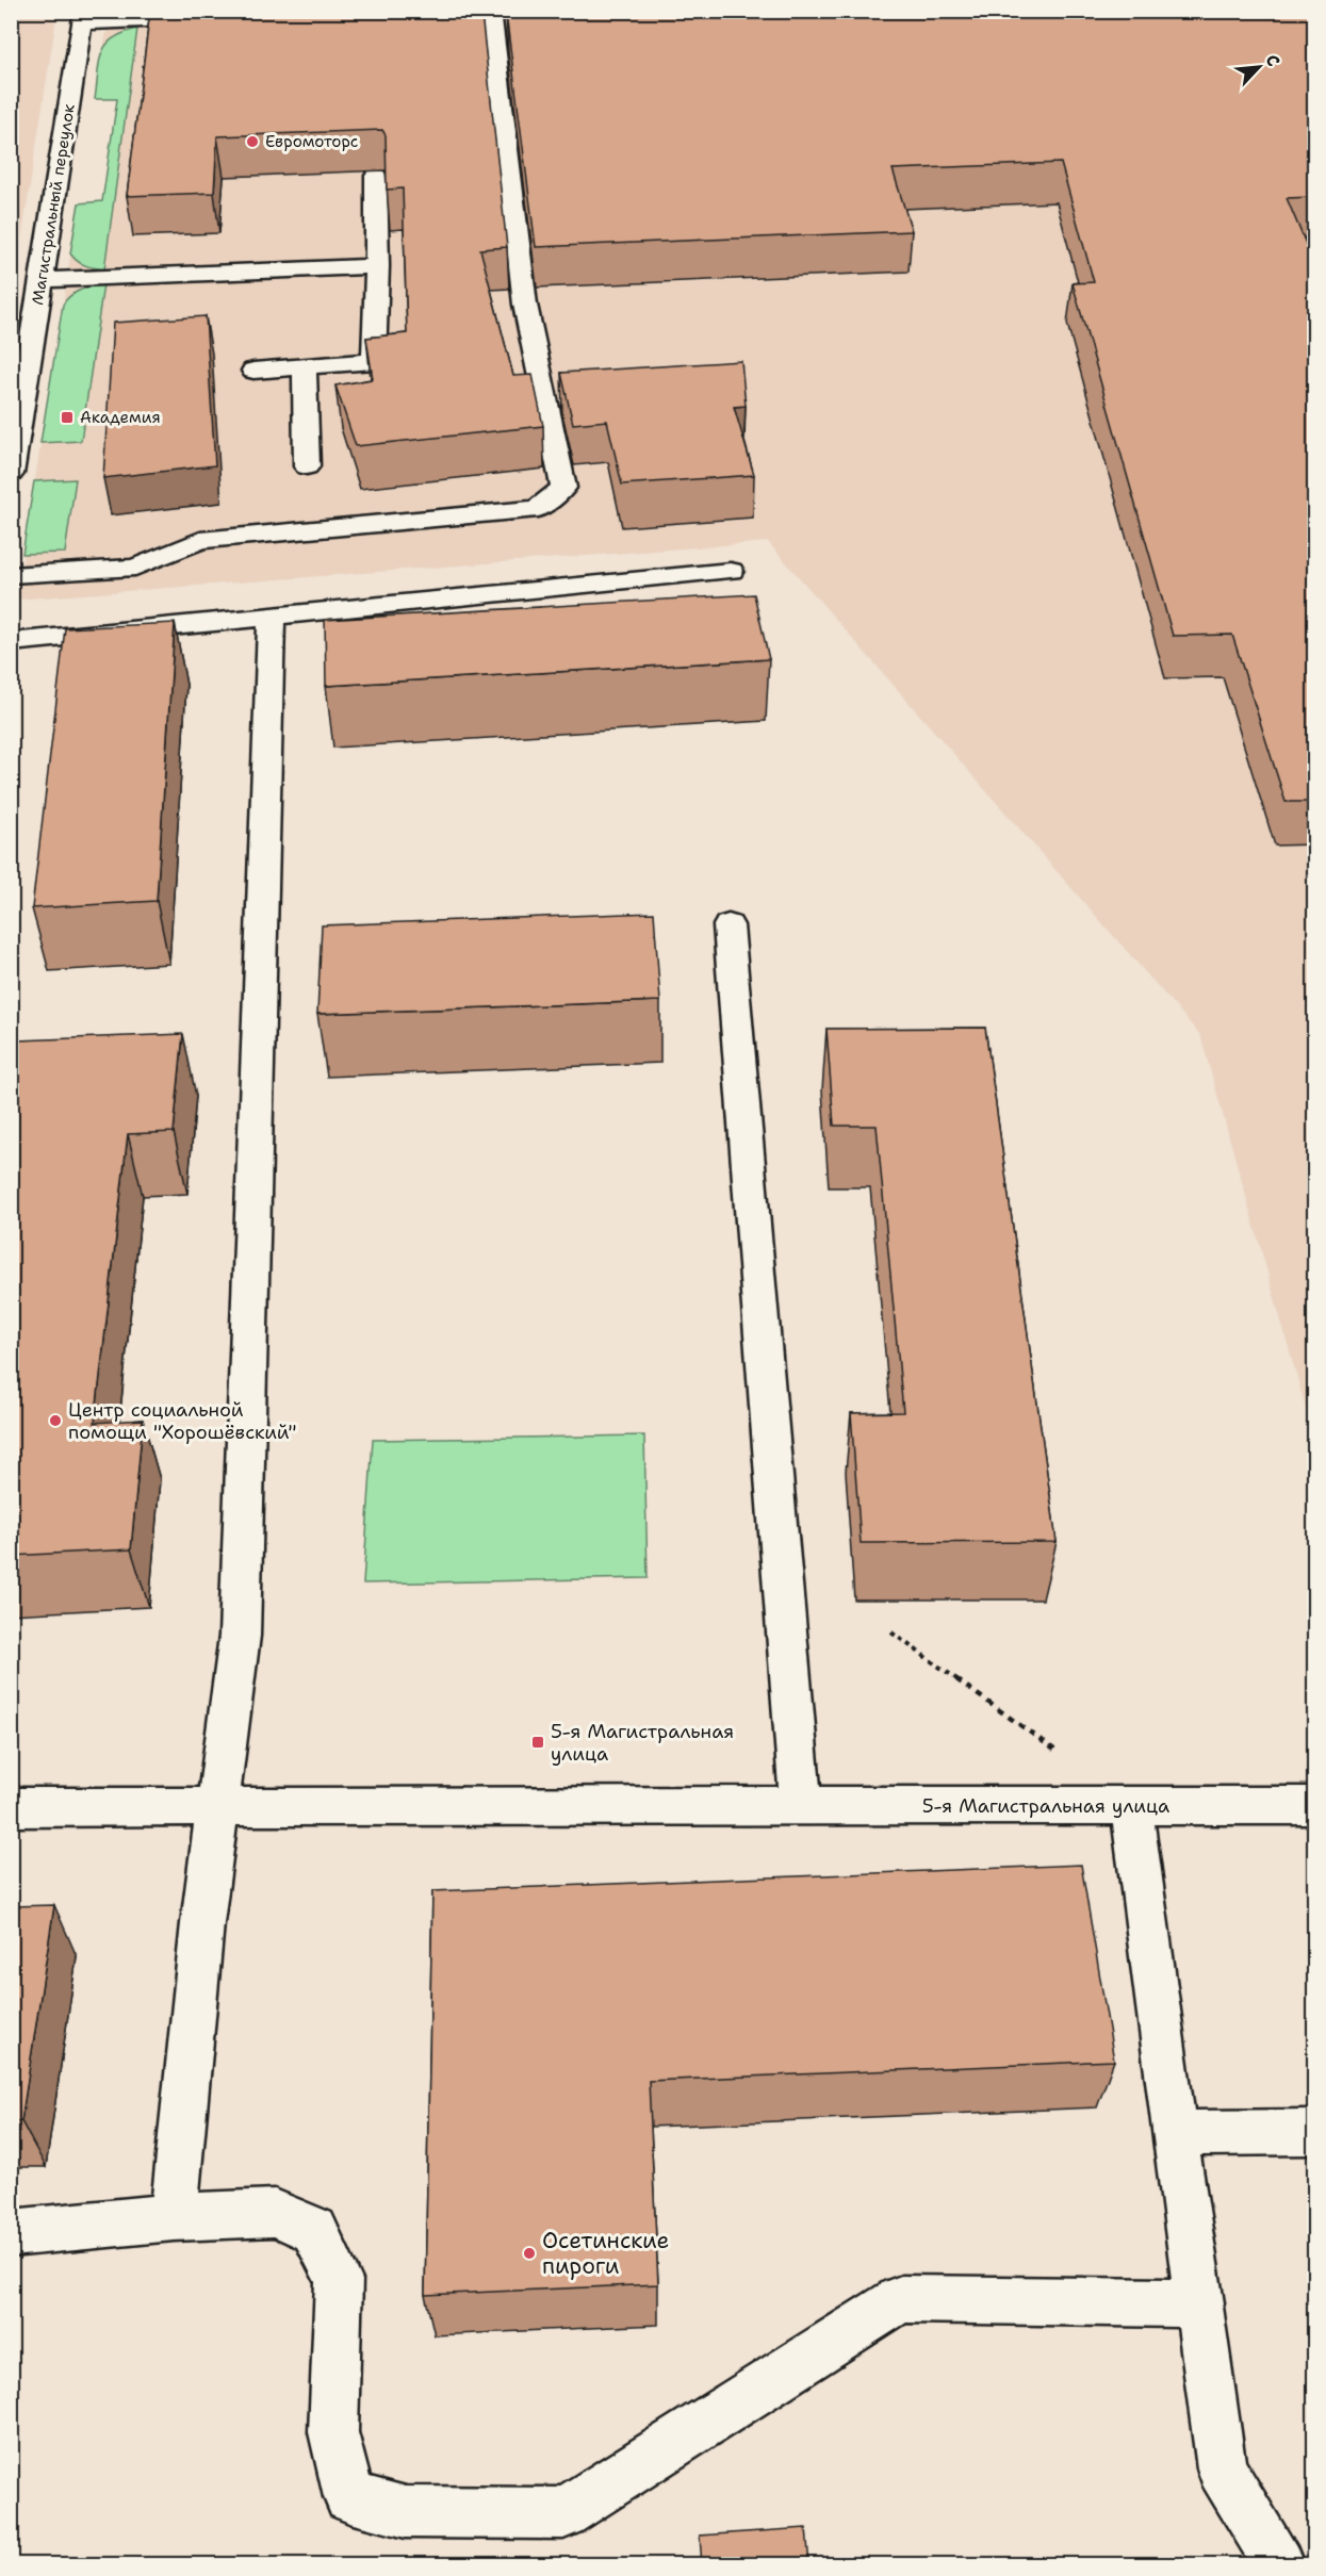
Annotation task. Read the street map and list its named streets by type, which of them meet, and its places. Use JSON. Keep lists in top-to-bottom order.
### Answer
{
  "streets": {
    "street": ["Магистральный переулок", "5-я Магистральная улица"]
  },
  "places": {
    "other": ["Евромоторс", "Центр социальной помощи \"Хорошёвский\"", "Осетинские пироги"],
    "transit": ["Академия", "5-я Магистральная улица"]
  },
  "north": "top right"
}
